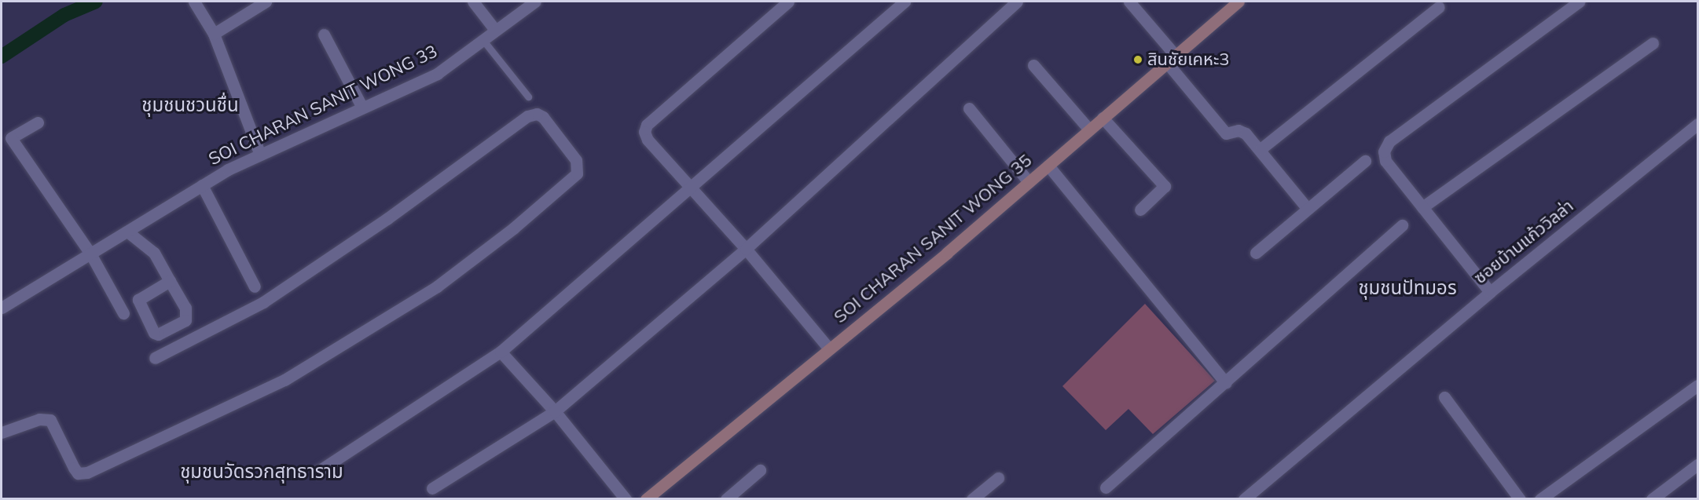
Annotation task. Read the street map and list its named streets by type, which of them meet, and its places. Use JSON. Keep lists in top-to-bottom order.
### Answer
{
  "streets": {
    "street": ["SOI CHARAN SANIT WONG 33", "SOI CHARAN SANIT WONG 35", "ซอยบ้านแก้ววิลล่า"]
  },
  "districts": ["ชุมชนชวนชื่น", "ชุมชนปัทมอร", "ชุมชนวัดรวกสุทธาราม"],
  "places": ["สินชัยเคหะ3"]
}
